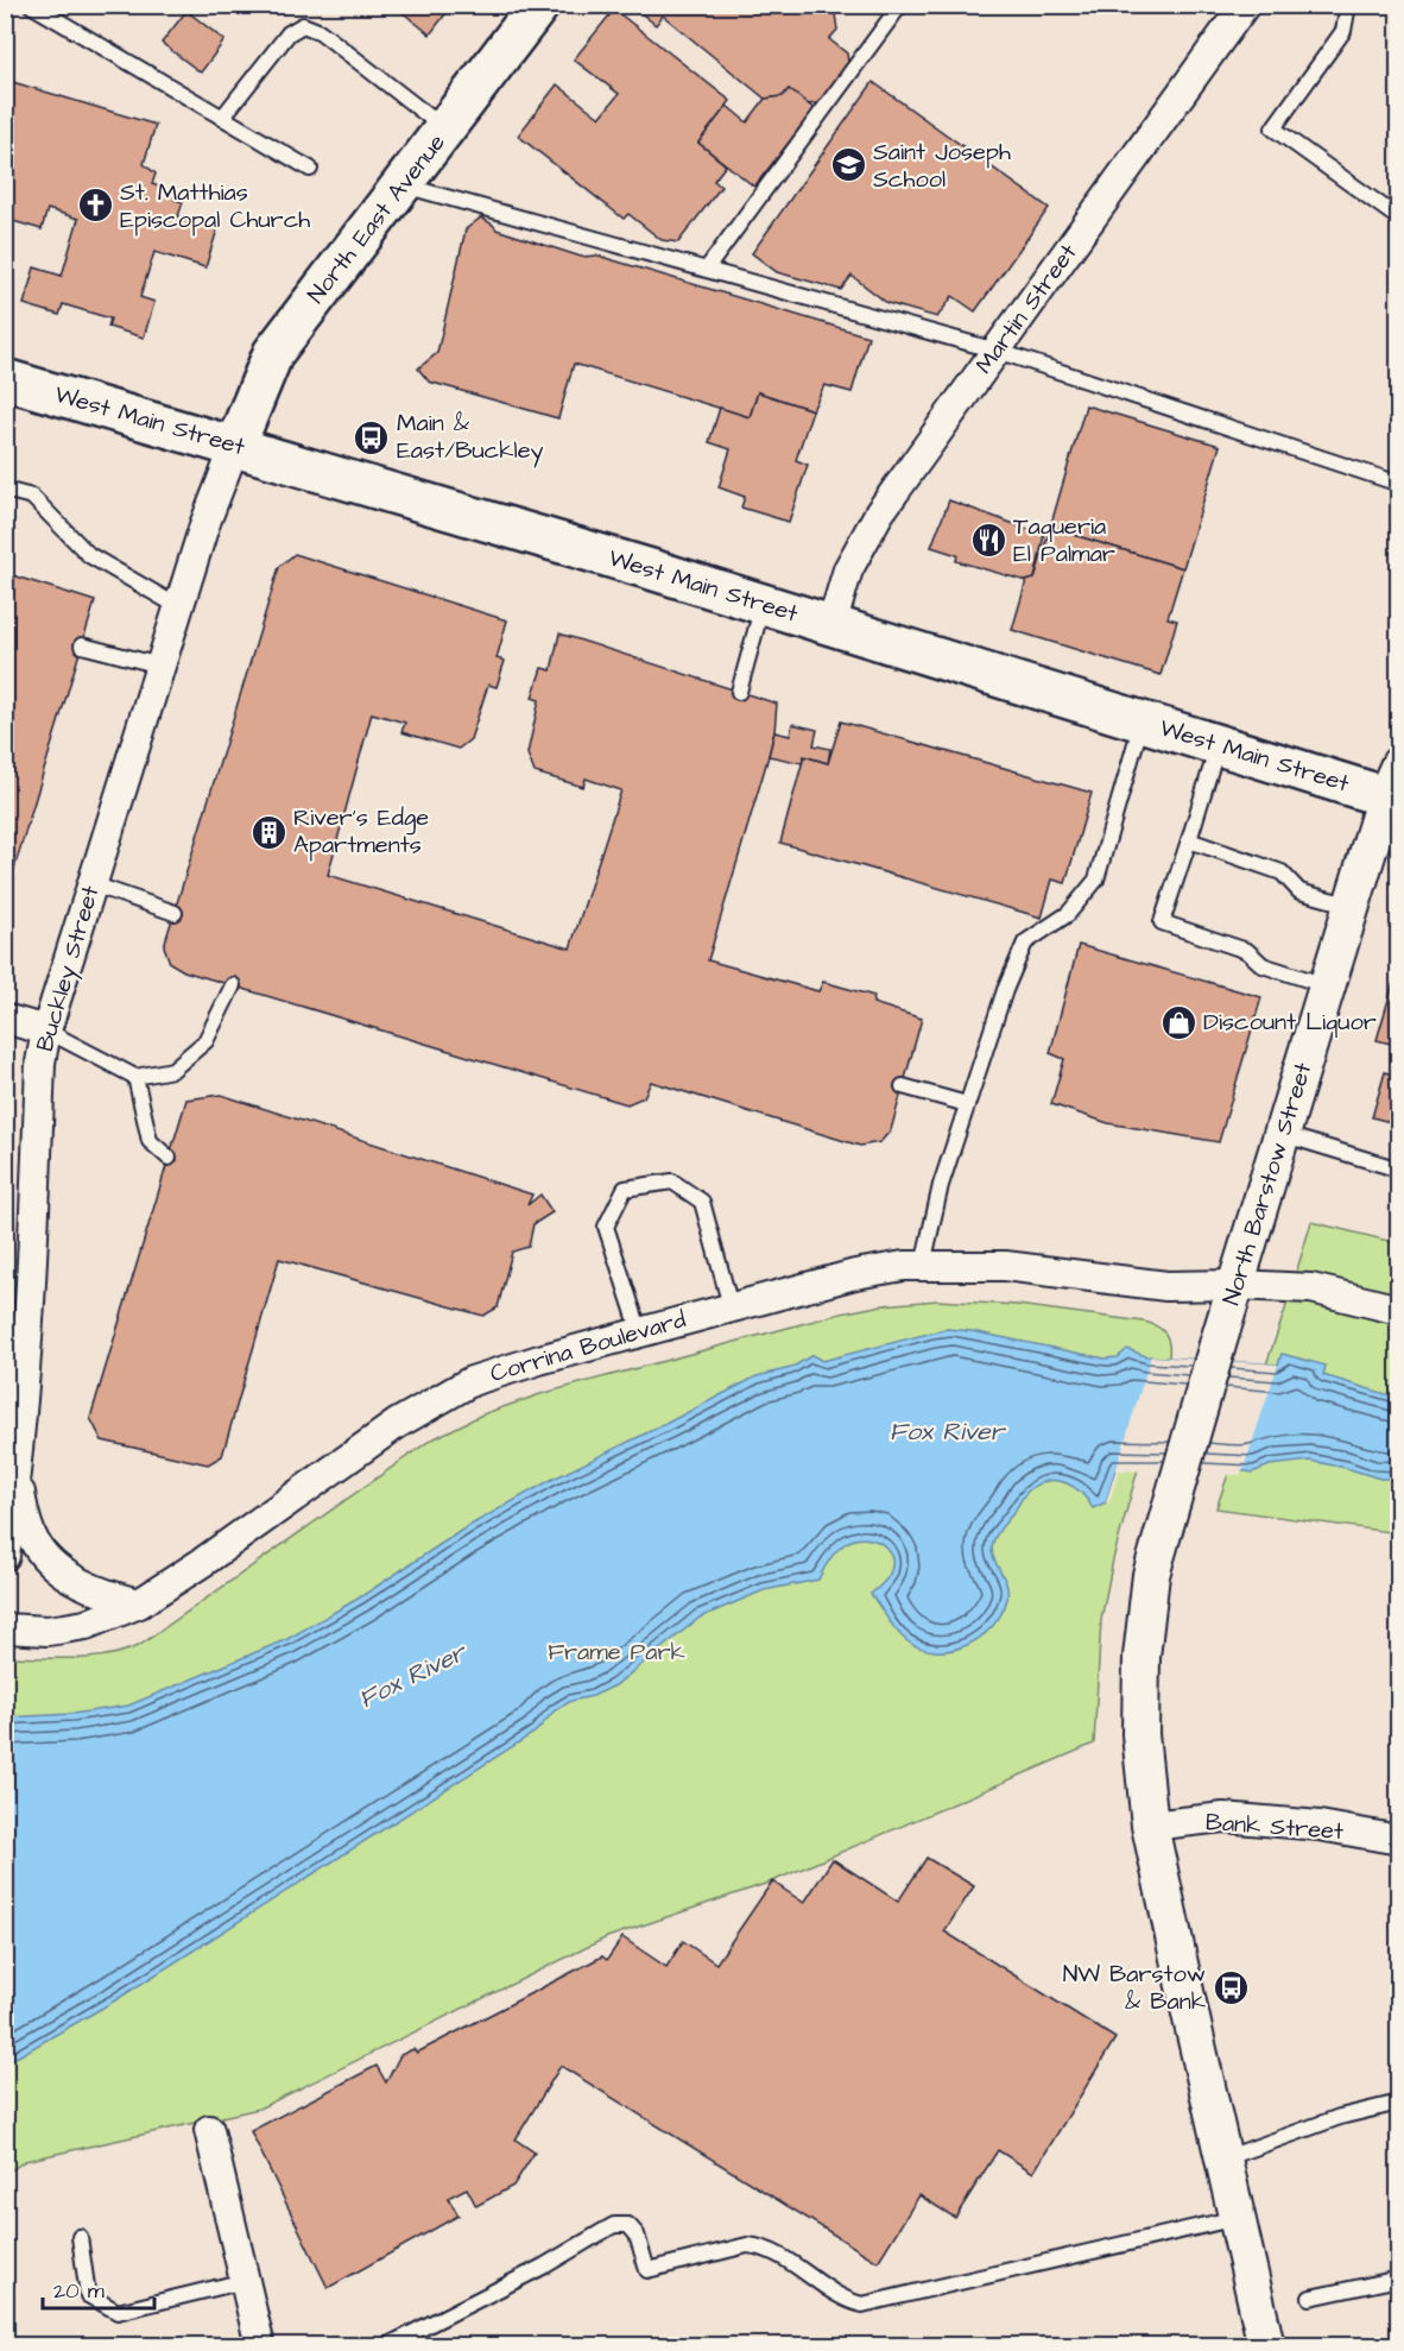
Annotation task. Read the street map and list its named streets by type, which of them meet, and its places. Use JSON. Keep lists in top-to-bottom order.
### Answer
{
  "streets": {
    "main road": ["North East Avenue", "West Main Street"],
    "street": [
      "Martin Street",
      "Buckley Street",
      "North Barstow Street",
      "Corrina Boulevard",
      "Bank Street"
    ]
  },
  "crossings": [
    ["North East Avenue", "West Main Street"],
    ["North East Avenue", "Buckley Street"],
    ["Martin Street", "West Main Street"],
    ["West Main Street", "Buckley Street"],
    ["West Main Street", "North Barstow Street"],
    ["North Barstow Street", "Corrina Boulevard"],
    ["North Barstow Street", "Bank Street"]
  ],
  "water": ["Fox River"],
  "parks": ["Frame Park"],
  "places": {
    "school or university": ["Saint Joseph School"],
    "church": ["St. Matthias Episcopal Church"],
    "bus stop": ["Main & East/Buckley", "NW Barstow & Bank"],
    "restaurant": ["Taqueria El Palmar"],
    "building": ["River's Edge Apartments"],
    "shop": ["Discount Liquor"]
  },
  "scale_bar": "20 m"
}
